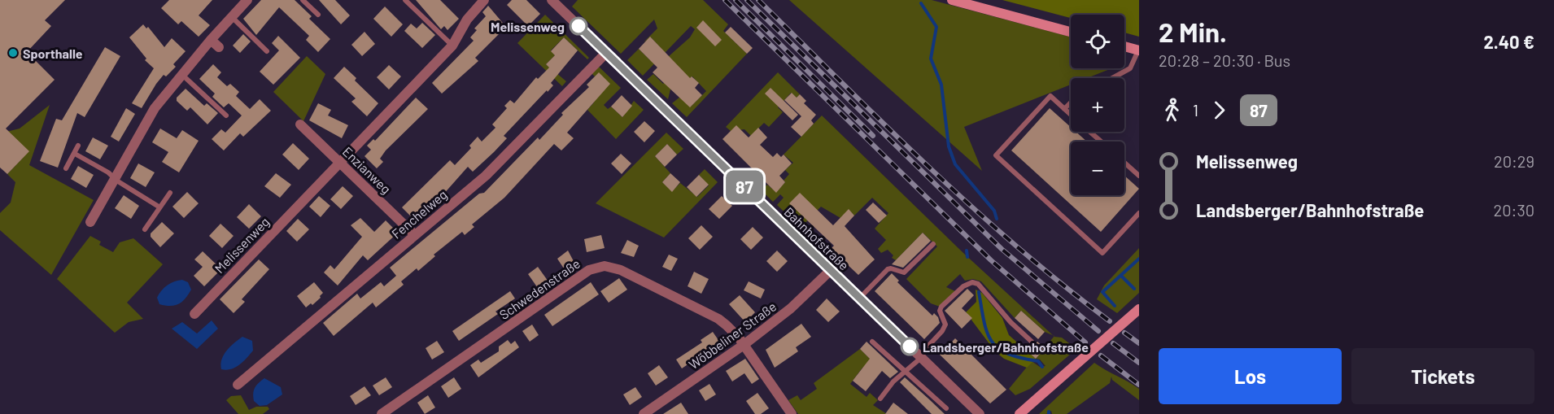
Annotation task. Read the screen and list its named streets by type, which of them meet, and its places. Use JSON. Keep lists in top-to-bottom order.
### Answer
{
  "streets": {
    "street": [
      "Enzianweg",
      "Fenchelweg",
      "Bahnhofstraße",
      "Melissenweg",
      "Schwedenstraße",
      "Wöbbeliner Straße"
    ]
  },
  "crossings": [
    ["Enzianweg", "Fenchelweg"],
    ["Enzianweg", "Melissenweg"],
    ["Fenchelweg", "Bahnhofstraße"],
    ["Bahnhofstraße", "Wöbbeliner Straße"],
    ["Schwedenstraße", "Wöbbeliner Straße"]
  ],
  "places": ["Melissenweg", "Sporthalle", "Landsberger/Bahnhofstraße"],
  "lines": ["bus line 87"],
  "page": {
    "on_map": "87",
    "heading": ["2 Min.", "20:28 – 20:30 · Bus", "2.40 €"],
    "map_buttons": ["+", "−"],
    "legs": ["1", "87"],
    "list": [
      {
        "name": "Melissenweg",
        "value": "20:29"
      },
      {
        "name": "Landsberger/Bahnhofstraße",
        "value": "20:30"
      }
    ],
    "buttons": ["Los", "Tickets"]
  }
}
